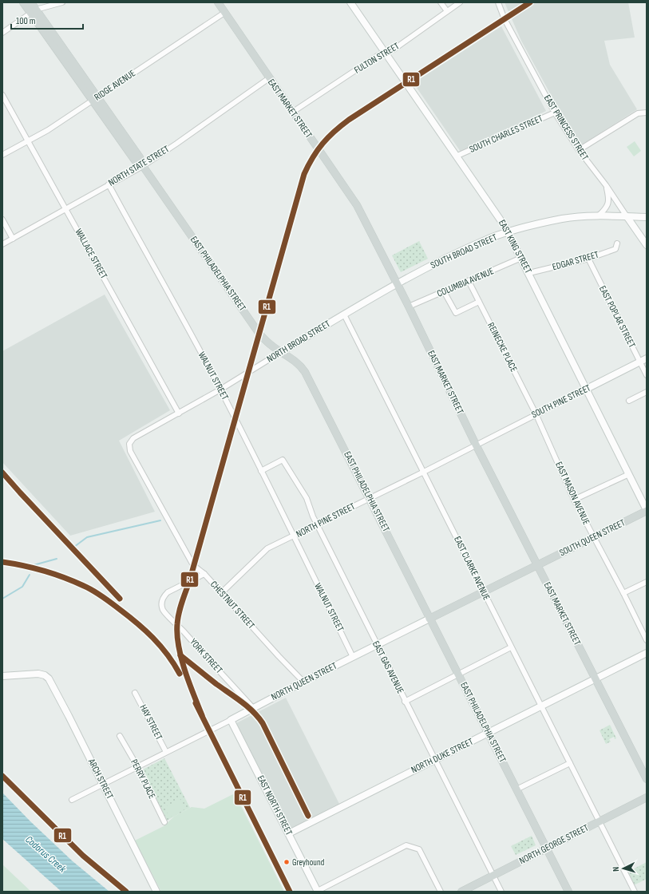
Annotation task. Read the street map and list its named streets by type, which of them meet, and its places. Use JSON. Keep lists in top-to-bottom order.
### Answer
{
  "streets": {
    "main road": [
      "EAST MARKET STREET",
      "EAST PHILADELPHIA STREET",
      "SOUTH QUEEN STREET",
      "NORTH QUEEN STREET",
      "NORTH GEORGE STREET"
    ],
    "street": [
      "FULTON STREET",
      "RIDGE AVENUE",
      "EAST PRINCESS STREET",
      "SOUTH CHARLES STREET",
      "NORTH STATE STREET",
      "EAST KING STREET",
      "SOUTH BROAD STREET",
      "WALLACE STREET",
      "EDGAR STREET",
      "COLUMBIA AVENUE",
      "EAST POPLAR STREET",
      "NORTH BROAD STREET",
      "REINECKE PLACE",
      "WALNUT STREET",
      "SOUTH PINE STREET",
      "EAST MASON AVENUE",
      "NORTH PINE STREET",
      "EAST CLARKE AVENUE",
      "CHESTNUT STREET",
      "YORK STREET",
      "EAST GAS AVENUE",
      "HAY STREET",
      "NORTH DUKE STREET",
      "ARCH STREET",
      "PERRY PLACE",
      "EAST NORTH STREET"
    ]
  },
  "crossings": [
    ["FULTON STREET", "EAST MARKET STREET"],
    ["FULTON STREET", "EAST KING STREET"],
    ["RIDGE AVENUE", "EAST MARKET STREET"],
    ["RIDGE AVENUE", "WALLACE STREET"],
    ["RIDGE AVENUE", "EAST PHILADELPHIA STREET"],
    ["EAST MARKET STREET", "NORTH STATE STREET"],
    ["EAST MARKET STREET", "SOUTH BROAD STREET"],
    ["EAST MARKET STREET", "COLUMBIA AVENUE"],
    ["EAST MARKET STREET", "NORTH BROAD STREET"],
    ["EAST MARKET STREET", "SOUTH PINE STREET"],
    ["EAST MARKET STREET", "NORTH PINE STREET"],
    ["EAST MARKET STREET", "SOUTH QUEEN STREET"],
    ["EAST MARKET STREET", "NORTH QUEEN STREET"],
    ["EAST MARKET STREET", "NORTH DUKE STREET"],
    ["EAST PRINCESS STREET", "SOUTH CHARLES STREET"],
    ["EAST PRINCESS STREET", "SOUTH BROAD STREET"],
    ["SOUTH CHARLES STREET", "EAST KING STREET"],
    ["NORTH STATE STREET", "WALLACE STREET"],
    ["NORTH STATE STREET", "EAST PHILADELPHIA STREET"],
    ["NORTH STATE STREET", "WALNUT STREET"],
    ["EAST KING STREET", "SOUTH BROAD STREET"],
    ["EAST KING STREET", "EDGAR STREET"],
    ["EAST KING STREET", "COLUMBIA AVENUE"],
    ["EAST KING STREET", "SOUTH PINE STREET"],
    ["EAST KING STREET", "SOUTH QUEEN STREET"],
    ["SOUTH BROAD STREET", "NORTH BROAD STREET"],
    ["WALLACE STREET", "NORTH BROAD STREET"],
    ["EDGAR STREET", "EAST POPLAR STREET"],
    ["EAST PHILADELPHIA STREET", "NORTH BROAD STREET"],
    ["EAST PHILADELPHIA STREET", "NORTH PINE STREET"],
    ["EAST PHILADELPHIA STREET", "NORTH QUEEN STREET"],
    ["EAST PHILADELPHIA STREET", "NORTH DUKE STREET"],
    ["EAST PHILADELPHIA STREET", "NORTH GEORGE STREET"],
    ["COLUMBIA AVENUE", "REINECKE PLACE"],
    ["EAST POPLAR STREET", "SOUTH PINE STREET"],
    ["NORTH BROAD STREET", "WALNUT STREET"],
    ["NORTH BROAD STREET", "EAST CLARKE AVENUE"],
    ["NORTH BROAD STREET", "CHESTNUT STREET"],
    ["REINECKE PLACE", "SOUTH PINE STREET"],
    ["REINECKE PLACE", "EAST MASON AVENUE"],
    ["WALNUT STREET", "NORTH PINE STREET"],
    ["WALNUT STREET", "EAST GAS AVENUE"],
    ["WALNUT STREET", "NORTH QUEEN STREET"],
    ["SOUTH PINE STREET", "EAST MASON AVENUE"],
    ["SOUTH PINE STREET", "NORTH PINE STREET"],
    ["EAST MASON AVENUE", "SOUTH QUEEN STREET"],
    ["NORTH PINE STREET", "EAST CLARKE AVENUE"],
    ["NORTH PINE STREET", "CHESTNUT STREET"],
    ["NORTH PINE STREET", "EAST GAS AVENUE"],
    ["SOUTH QUEEN STREET", "NORTH QUEEN STREET"],
    ["EAST CLARKE AVENUE", "NORTH QUEEN STREET"],
    ["EAST CLARKE AVENUE", "NORTH DUKE STREET"],
    ["EAST CLARKE AVENUE", "NORTH GEORGE STREET"],
    ["CHESTNUT STREET", "YORK STREET"],
    ["CHESTNUT STREET", "NORTH QUEEN STREET"],
    ["YORK STREET", "NORTH QUEEN STREET"],
    ["EAST GAS AVENUE", "NORTH QUEEN STREET"],
    ["EAST GAS AVENUE", "NORTH DUKE STREET"],
    ["EAST GAS AVENUE", "NORTH GEORGE STREET"],
    ["NORTH QUEEN STREET", "HAY STREET"],
    ["NORTH QUEEN STREET", "ARCH STREET"],
    ["NORTH QUEEN STREET", "PERRY PLACE"],
    ["NORTH QUEEN STREET", "EAST NORTH STREET"],
    ["NORTH DUKE STREET", "EAST NORTH STREET"]
  ],
  "water": ["Codorus Creek"],
  "places": ["Greyhound"],
  "lines": ["transit line R1"],
  "scale_bar": "100 m",
  "north": "left"
}
